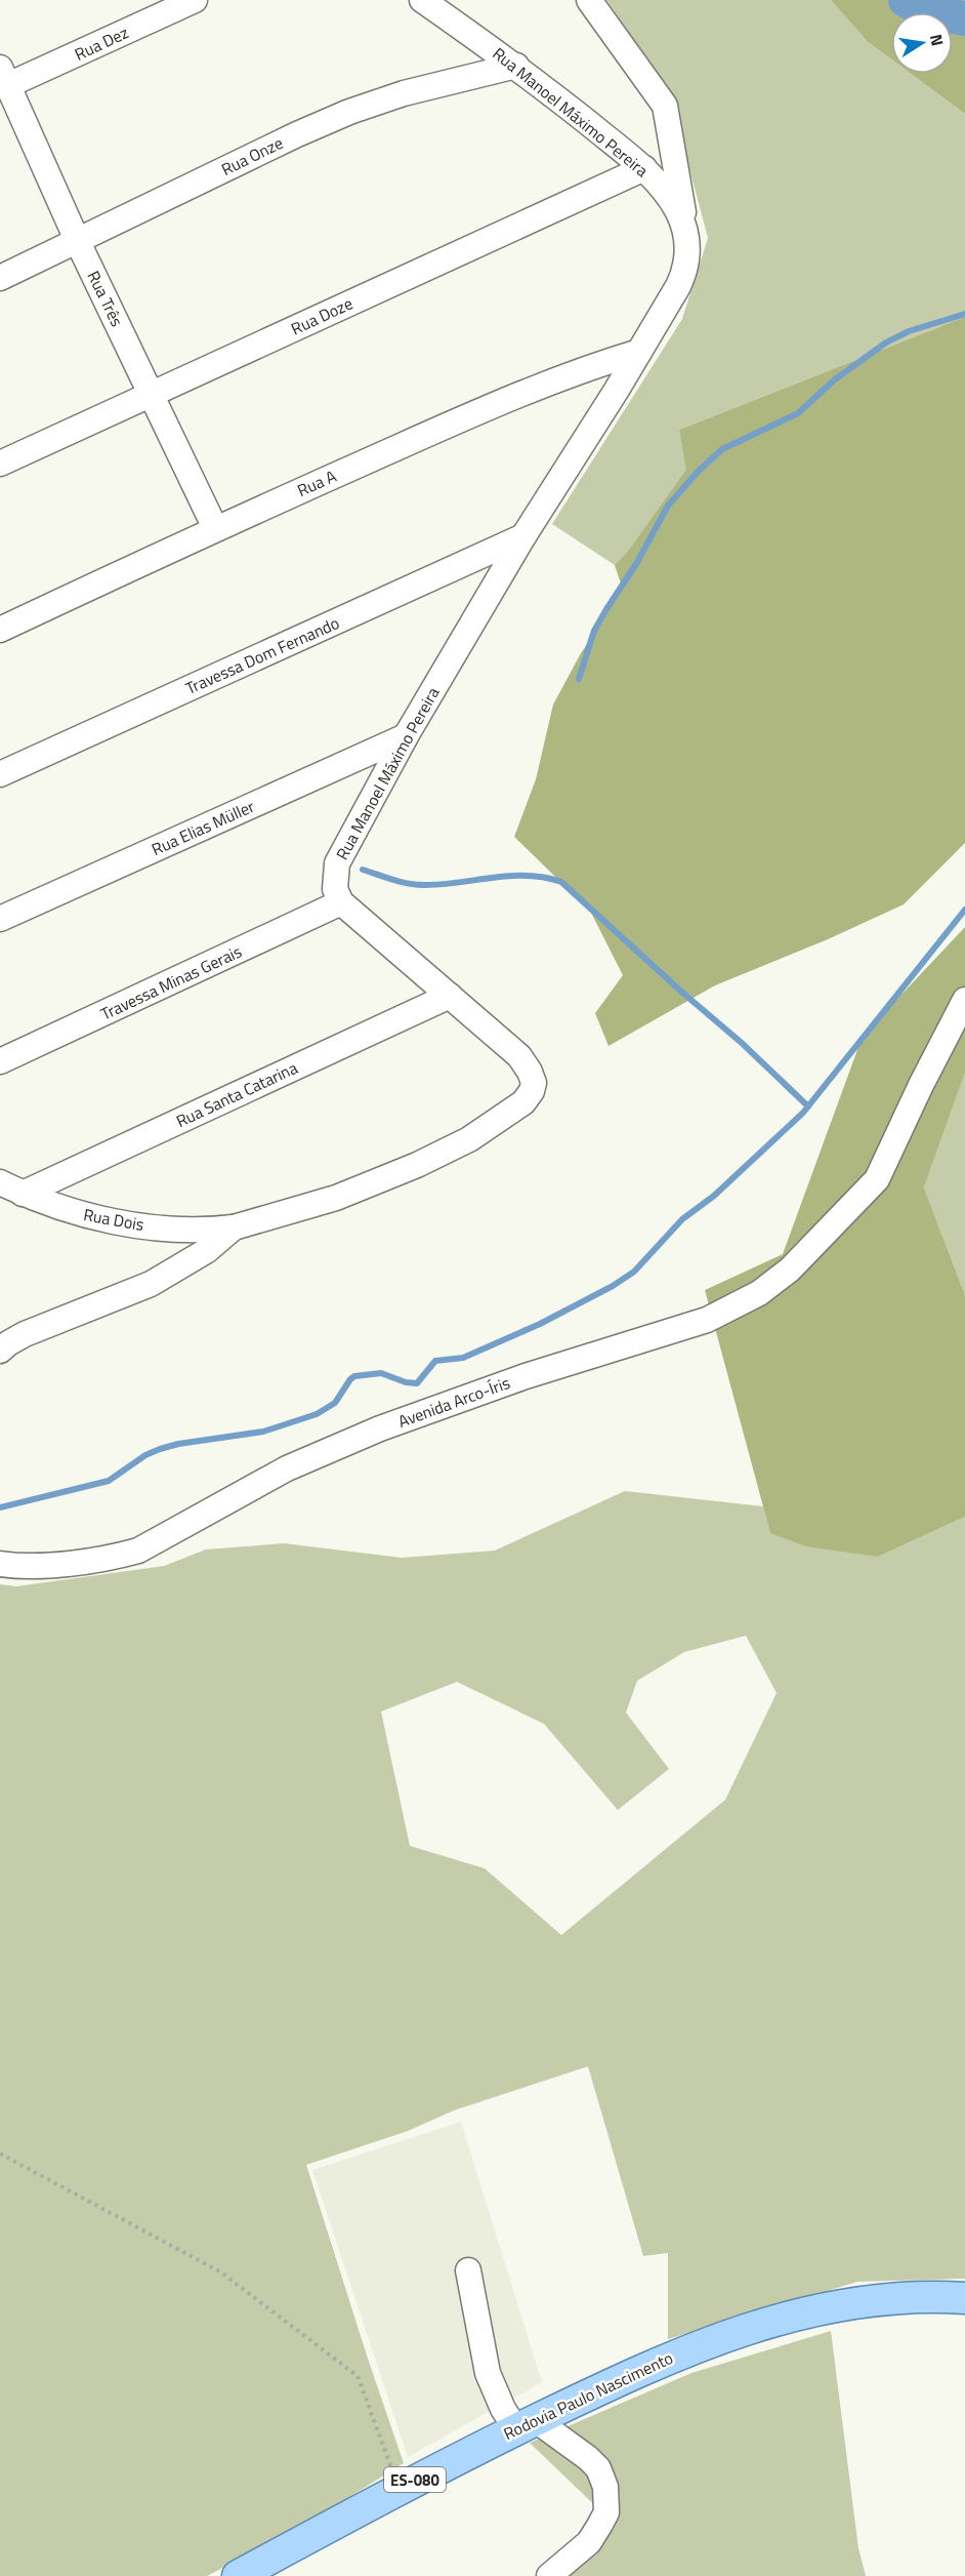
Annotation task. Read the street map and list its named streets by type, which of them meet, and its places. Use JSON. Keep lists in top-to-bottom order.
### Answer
{
  "streets": {
    "main road": ["Rodovia Paulo Nascimento", "ES-080"],
    "street": [
      "Rua Dez",
      "Rua Manoel Máximo Pereira",
      "Rua Onze",
      "Rua Três",
      "Rua Doze",
      "Rua A",
      "Travessa Dom Fernando",
      "Rua Elias Müller",
      "Travessa Minas Gerais",
      "Rua Santa Catarina",
      "Rua Dois",
      "Avenida Arco-Íris"
    ]
  },
  "crossings": [
    ["Rua Dez", "Rua Três"],
    ["Rua Manoel Máximo Pereira", "Rua Onze"],
    ["Rua Manoel Máximo Pereira", "Rua Doze"],
    ["Rua Manoel Máximo Pereira", "Rua A"],
    ["Rua Manoel Máximo Pereira", "Travessa Dom Fernando"],
    ["Rua Manoel Máximo Pereira", "Rua Elias Müller"],
    ["Rua Manoel Máximo Pereira", "Travessa Minas Gerais"],
    ["Rua Onze", "Rua Três"],
    ["Rua Três", "Rua Doze"],
    ["Rua Três", "Rua A"],
    ["Rua Santa Catarina", "Rua Dois"]
  ],
  "north": "right"
}
